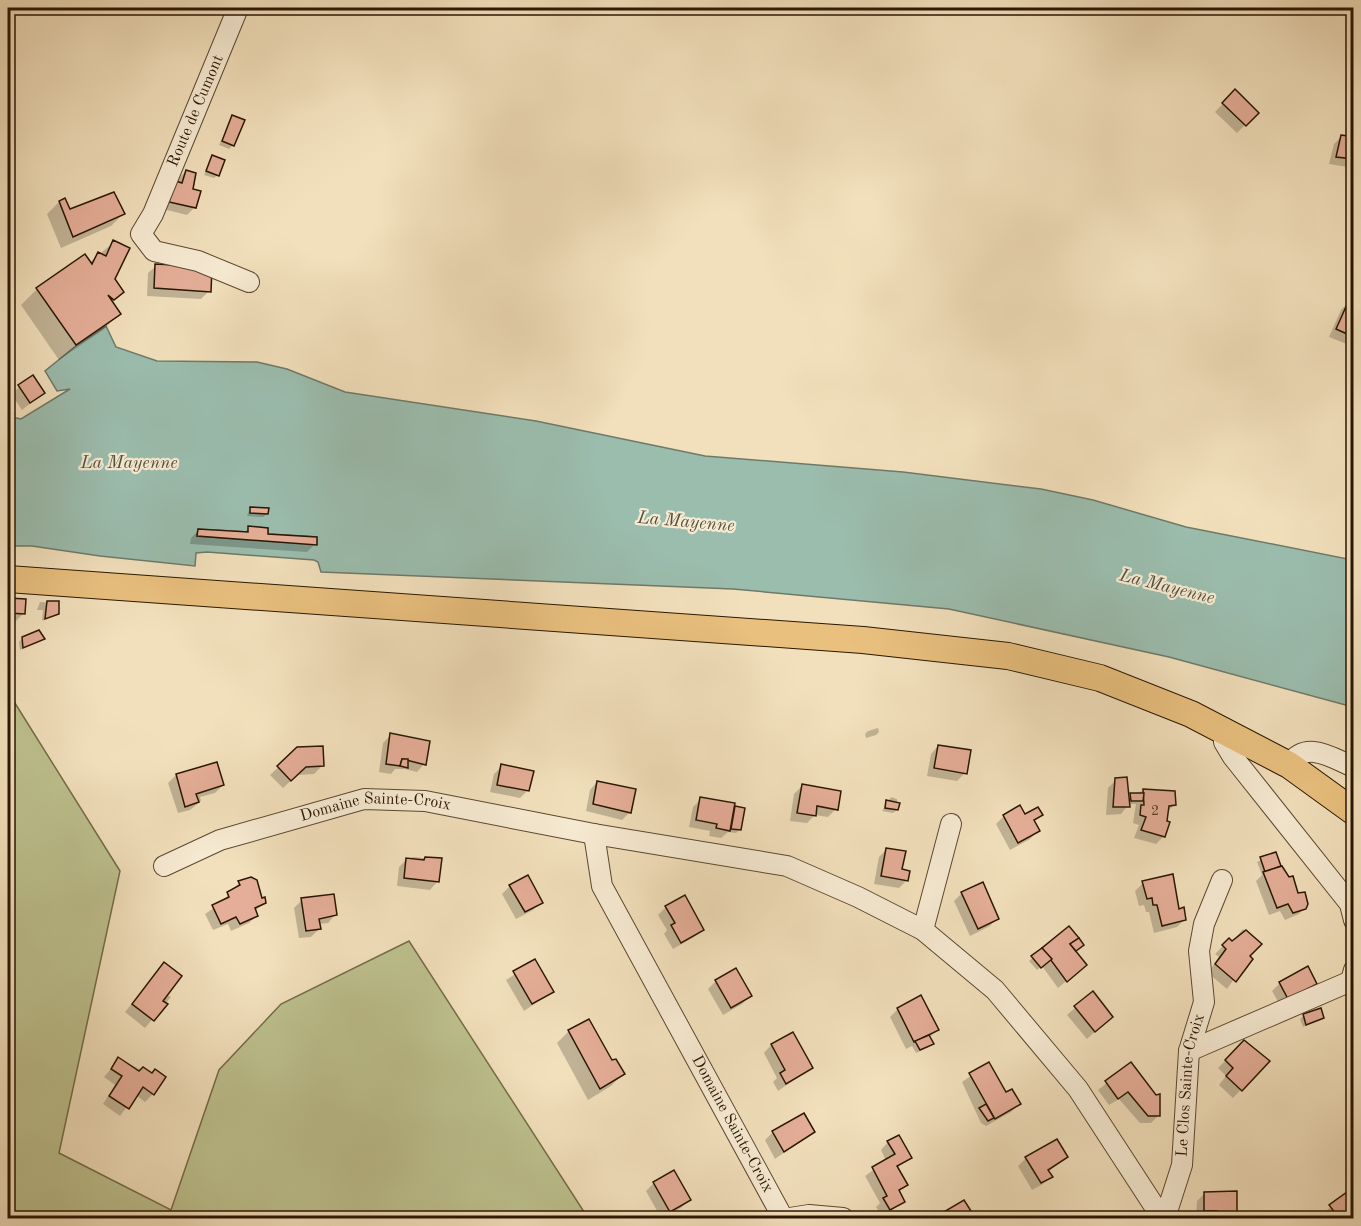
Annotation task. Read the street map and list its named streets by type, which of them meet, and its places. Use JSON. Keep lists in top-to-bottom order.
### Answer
{
  "streets": {
    "street": ["Route de Cumont", "Domaine Sainte-Croix", "Le Clos Sainte-Croix"]
  },
  "crossings": [
    ["Domaine Sainte-Croix", "Le Clos Sainte-Croix"]
  ],
  "water": ["La Mayenne"],
  "house_numbers": ["2"]
}
